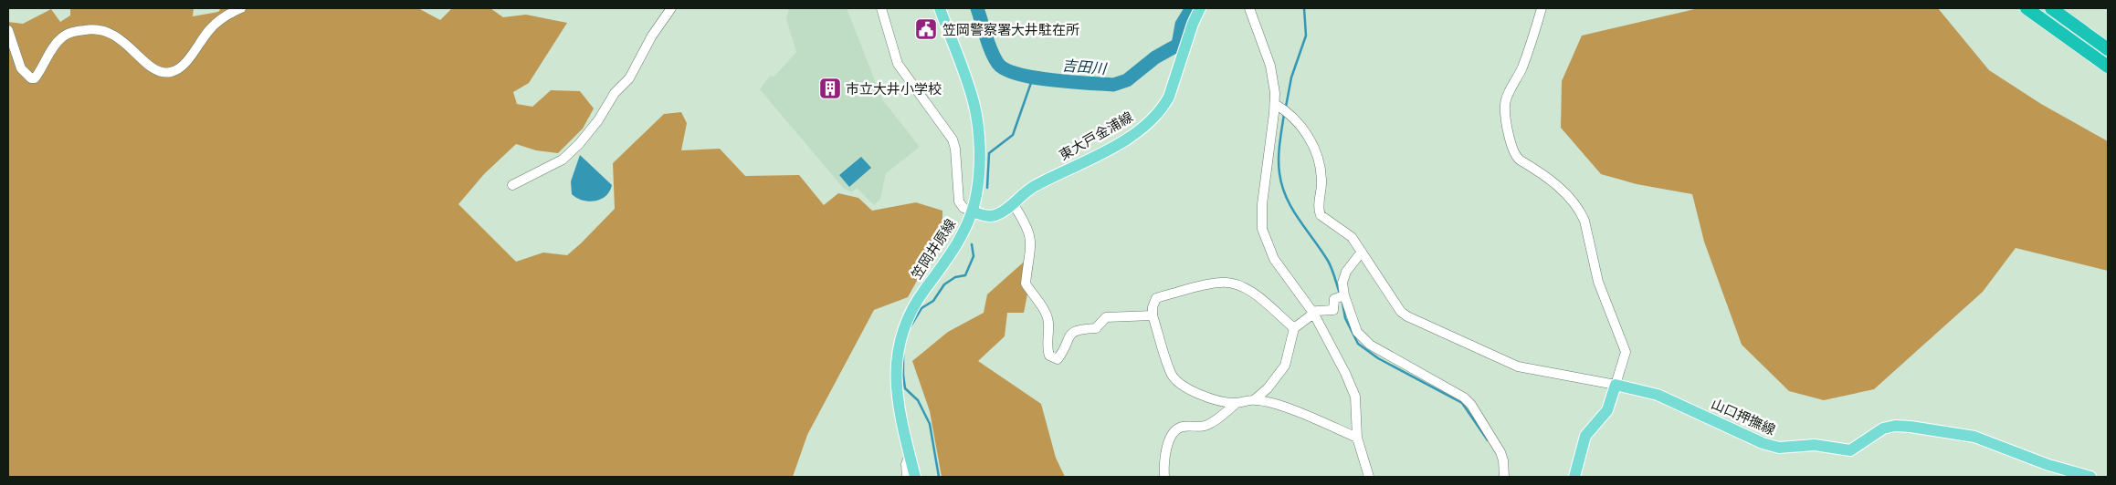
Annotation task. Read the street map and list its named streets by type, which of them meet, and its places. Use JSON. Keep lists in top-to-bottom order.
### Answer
{
  "streets": {
    "main road": ["東大戸金浦線", "笠岡井原線", "山口押撫線"]
  },
  "crossings": [
    ["東大戸金浦線", "笠岡井原線"]
  ],
  "water": ["吉田川"],
  "places": {
    "public building": ["笠岡警察署大井駐在所"],
    "building": ["市立大井小学校"]
  }
}
